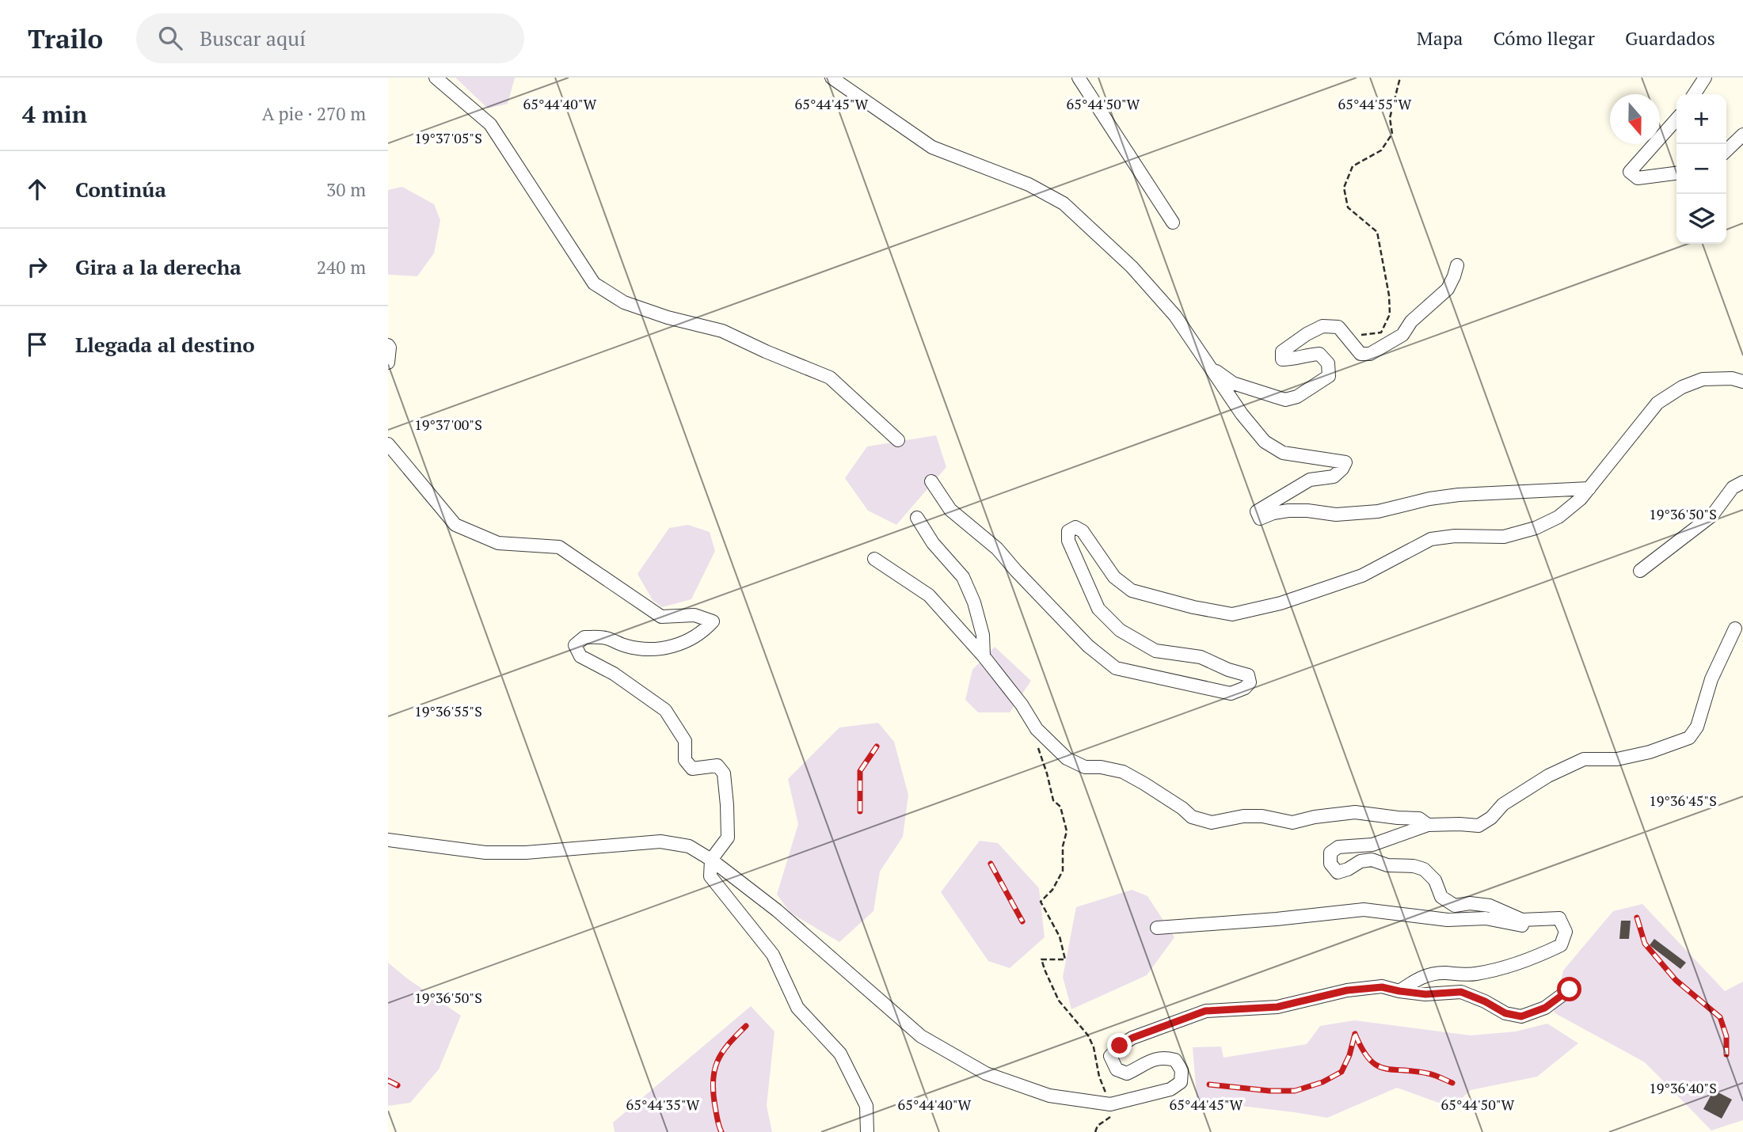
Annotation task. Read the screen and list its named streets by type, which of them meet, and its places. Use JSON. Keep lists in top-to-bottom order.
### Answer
{
  "north": "bottom",
  "page": {
    "header": "Trailo",
    "search": "Buscar aquí",
    "nav": ["Mapa", "Cómo llegar", "Guardados"],
    "heading": ["4 min", "A pie · 270 m"],
    "map_buttons": ["+", "−"],
    "list": [
      ["Continúa", "30 m"],
      ["Gira a la derecha", "240 m"],
      "Llegada al destino"
    ]
  },
  "coordinates": [
    "65°44'40\"W",
    "65°44'45\"W",
    "65°44'50\"W",
    "65°44'55\"W",
    "19°37'05\"S",
    "19°37'00\"S",
    "19°36'50\"S",
    "19°36'55\"S",
    "19°36'45\"S",
    "19°36'40\"S",
    "65°44'35\"W"
  ]
}
